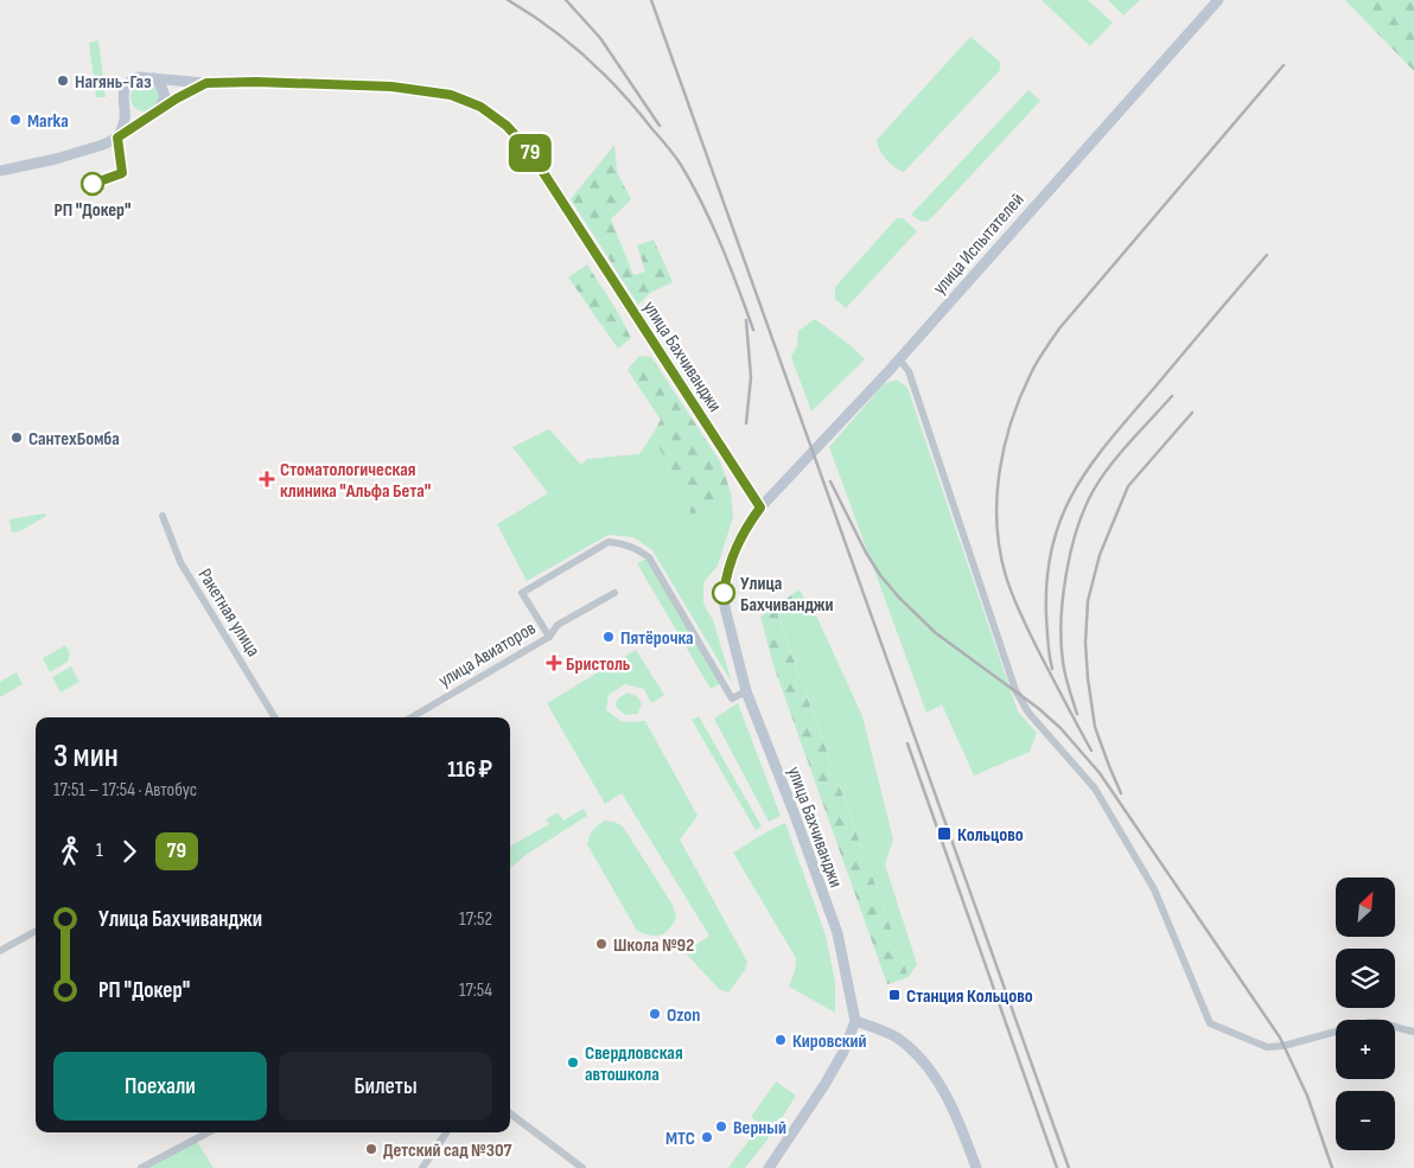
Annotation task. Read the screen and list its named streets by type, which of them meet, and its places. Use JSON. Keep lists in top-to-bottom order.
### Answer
{
  "streets": {
    "main road": ["улица Испытателей", "улица Бахчиванджи"],
    "street": ["Ракетная улица", "улица Авиаторов"]
  },
  "crossings": [
    ["улица Испытателей", "улица Бахчиванджи"]
  ],
  "places": {
    "other": [
      "Нагянь-Газ",
      "Marka",
      "РП \"Докер\"",
      "СантехБомба",
      "Улица Бахчиванджи",
      "Пятёрочка",
      "Школа №92",
      "Ozon",
      "Кировский",
      "Свердловская автошкола",
      "Верный",
      "МТС",
      "Детский сад №307"
    ],
    "health": ["Стоматологическая клиника \"Альфа Бета\"", "Бристоль"],
    "transit": ["Кольцово", "Станция Кольцово"]
  },
  "lines": ["bus line 79"],
  "north": "top right",
  "page": {
    "on_map": "79",
    "heading": ["3 мин", "17:51 – 17:54 · Автобус", "116 ₽"],
    "legs": ["1", "79"],
    "map_buttons": ["+", "−"],
    "list": [
      {
        "name": "Улица Бахчиванджи",
        "value": "17:52"
      },
      {
        "name": "РП \"Докер\"",
        "value": "17:54"
      }
    ],
    "buttons": ["Поехали", "Билеты"]
  }
}
